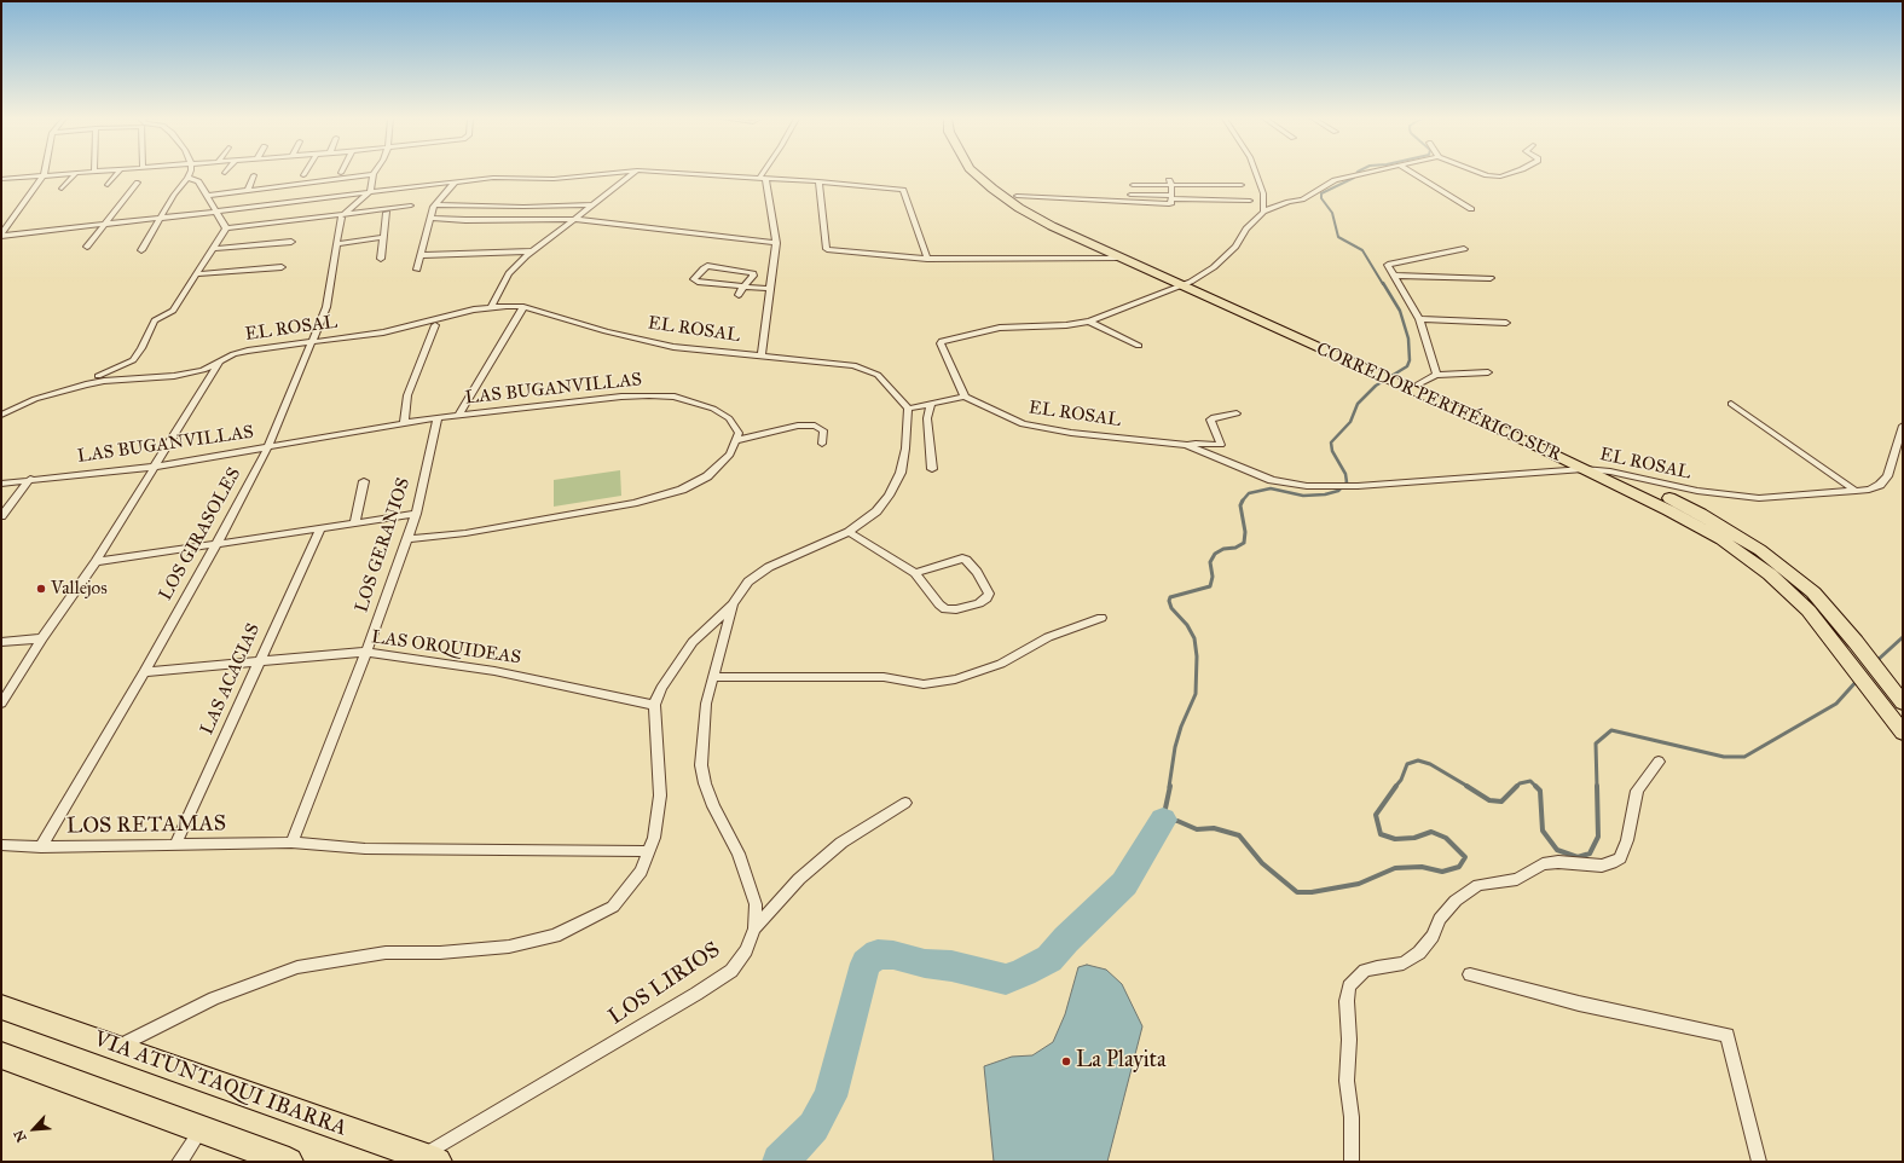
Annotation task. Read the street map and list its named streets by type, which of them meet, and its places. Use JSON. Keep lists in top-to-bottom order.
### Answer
{
  "streets": {
    "highway": ["VIA ATUNTAQUI IBARRA"],
    "main road": ["CORREDOR PERIFÉRICO SUR"],
    "street": [
      "EL ROSAL",
      "LAS BUGANVILLAS",
      "LOS GIRASOLES",
      "LOS GERANIOS",
      "LAS ORQUIDEAS",
      "LAS ACACIAS",
      "LOS RETAMAS",
      "LOS LIRIOS"
    ]
  },
  "crossings": [
    ["EL ROSAL", "CORREDOR PERIFÉRICO SUR"],
    ["EL ROSAL", "LOS GIRASOLES"],
    ["EL ROSAL", "LOS LIRIOS"],
    ["LAS BUGANVILLAS", "LOS GIRASOLES"],
    ["LAS BUGANVILLAS", "LOS GERANIOS"],
    ["LOS GIRASOLES", "LAS ORQUIDEAS"],
    ["LOS GIRASOLES", "LOS RETAMAS"],
    ["LOS GERANIOS", "LAS ORQUIDEAS"],
    ["LOS GERANIOS", "LOS RETAMAS"],
    ["LAS ORQUIDEAS", "LAS ACACIAS"],
    ["LAS ACACIAS", "LOS RETAMAS"],
    ["LOS LIRIOS", "VIA ATUNTAQUI IBARRA"]
  ],
  "places": ["Vallejos", "La Playita"],
  "north": "bottom left"
}
